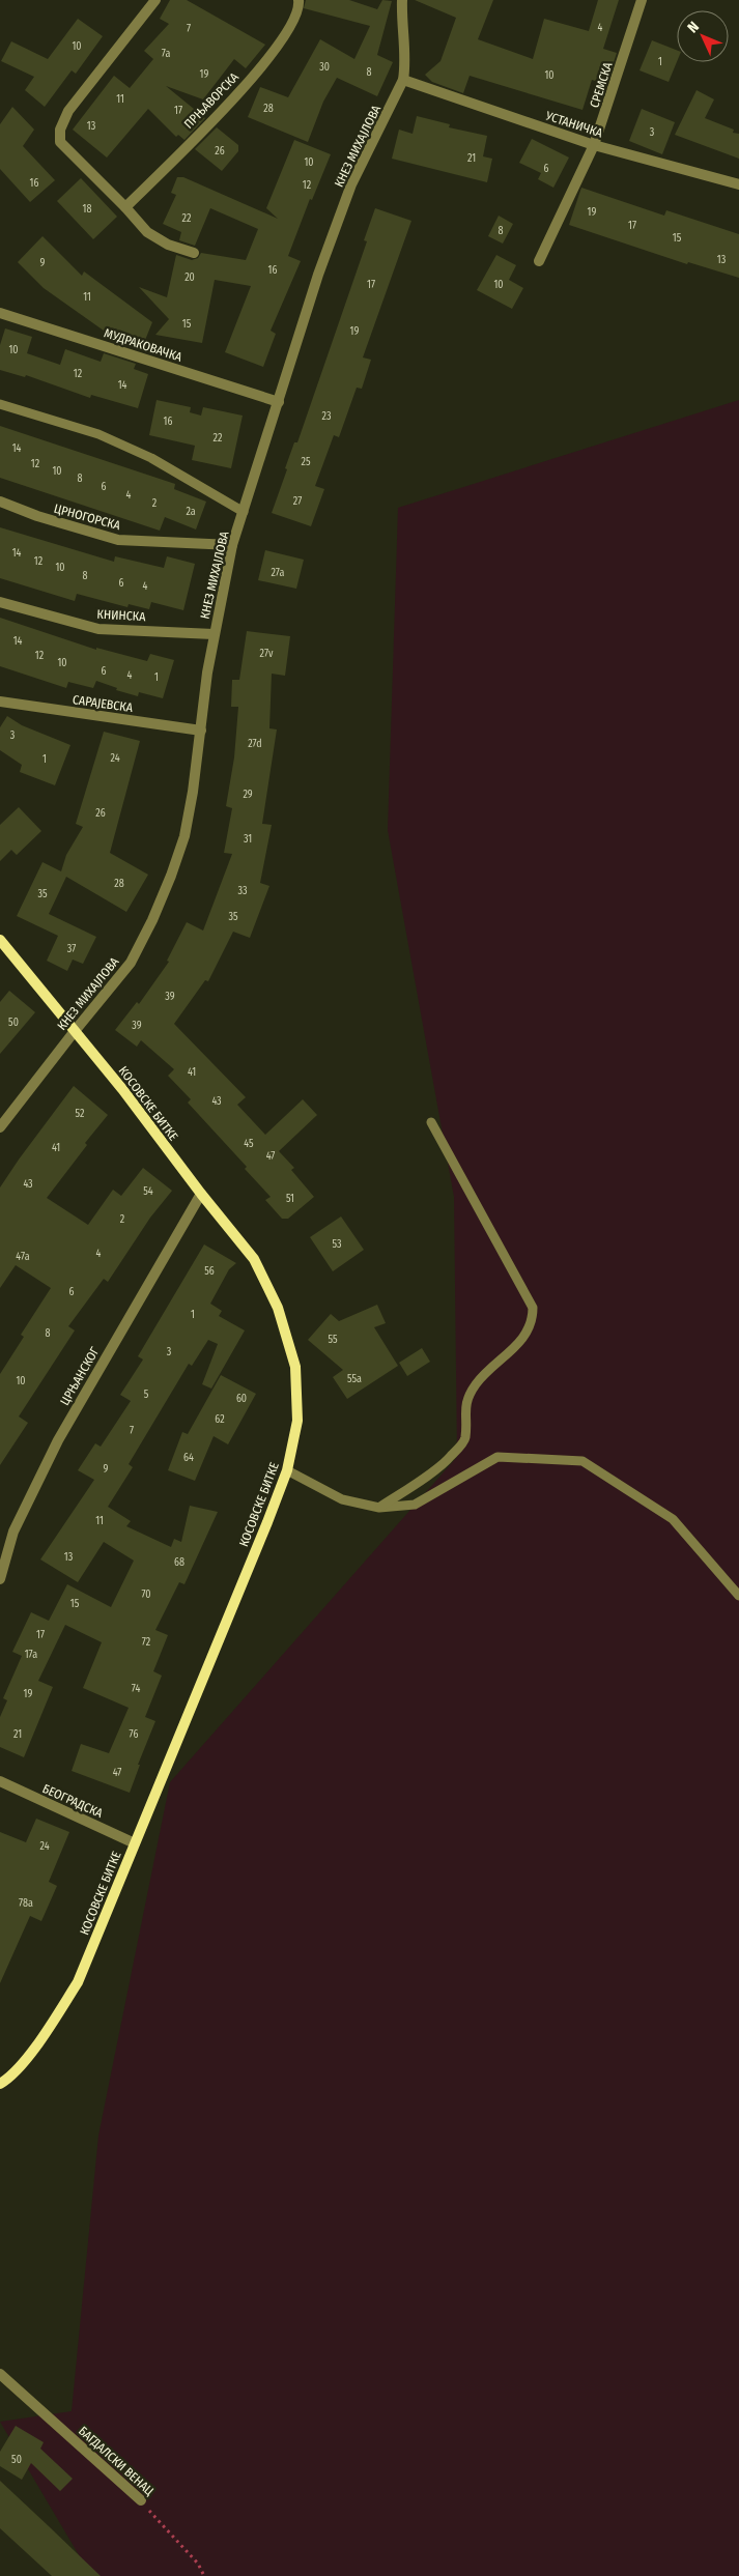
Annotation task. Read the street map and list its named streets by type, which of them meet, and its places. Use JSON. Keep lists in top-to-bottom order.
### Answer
{
  "streets": {
    "street": [
      "СРЕМСКА",
      "ПРЊАВОРСКА",
      "УСТАНИЧКА",
      "КНЕЗ МИХАЈЛОВА",
      "МУДРАКОВАЧКА",
      "ЦРНОГОРСКА",
      "КНИНСКА",
      "САРАЈЕВСКА",
      "КОСОВСКЕ БИТКЕ",
      "ЦРЊАНСКОГ",
      "БЕОГРАДСКА",
      "БАГДАЛСКИ ВЕНАЦ"
    ]
  },
  "crossings": [
    ["СРЕМСКА", "УСТАНИЧКА"],
    ["УСТАНИЧКА", "КНЕЗ МИХАЈЛОВА"],
    ["КНЕЗ МИХАЈЛОВА", "МУДРАКОВАЧКА"],
    ["КНЕЗ МИХАЈЛОВА", "ЦРНОГОРСКА"],
    ["КНЕЗ МИХАЈЛОВА", "КНИНСКА"],
    ["КНЕЗ МИХАЈЛОВА", "САРАЈЕВСКА"],
    ["КНЕЗ МИХАЈЛОВА", "КОСОВСКЕ БИТКЕ"],
    ["КОСОВСКЕ БИТКЕ", "ЦРЊАНСКОГ"],
    ["КОСОВСКЕ БИТКЕ", "БЕОГРАДСКА"]
  ],
  "house_numbers": [
    "4",
    "7",
    "10",
    "7a",
    "1",
    "30",
    "8",
    "19",
    "10",
    "11",
    "28",
    "17",
    "13",
    "3",
    "26",
    "21",
    "10",
    "6",
    "16",
    "12",
    "18",
    "19",
    "22",
    "17",
    "8",
    "15",
    "13",
    "9",
    "16",
    "20",
    "17",
    "10",
    "11",
    "15",
    "19",
    "10",
    "12",
    "14",
    "23",
    "16",
    "22",
    "14",
    "25",
    "12",
    "10",
    "8",
    "6",
    "4",
    "27",
    "2",
    "2a",
    "14",
    "12",
    "10",
    "27a",
    "8",
    "6",
    "4",
    "14",
    "27v",
    "12",
    "10",
    "6",
    "4",
    "1",
    "3",
    "27d",
    "24",
    "1",
    "29",
    "26",
    "31",
    "28",
    "33",
    "35",
    "35",
    "37",
    "39",
    "50",
    "39",
    "41",
    "43",
    "52",
    "45",
    "41",
    "47",
    "43",
    "54",
    "51",
    "2",
    "53",
    "4",
    "47a",
    "56",
    "6",
    "1",
    "8",
    "55",
    "3",
    "55a",
    "10",
    "5",
    "60",
    "62",
    "7",
    "64",
    "9",
    "11",
    "13",
    "68",
    "70",
    "15",
    "17",
    "72",
    "17a",
    "74",
    "19",
    "21",
    "76",
    "47",
    "24",
    "78a",
    "50"
  ],
  "north": "top left"
}
